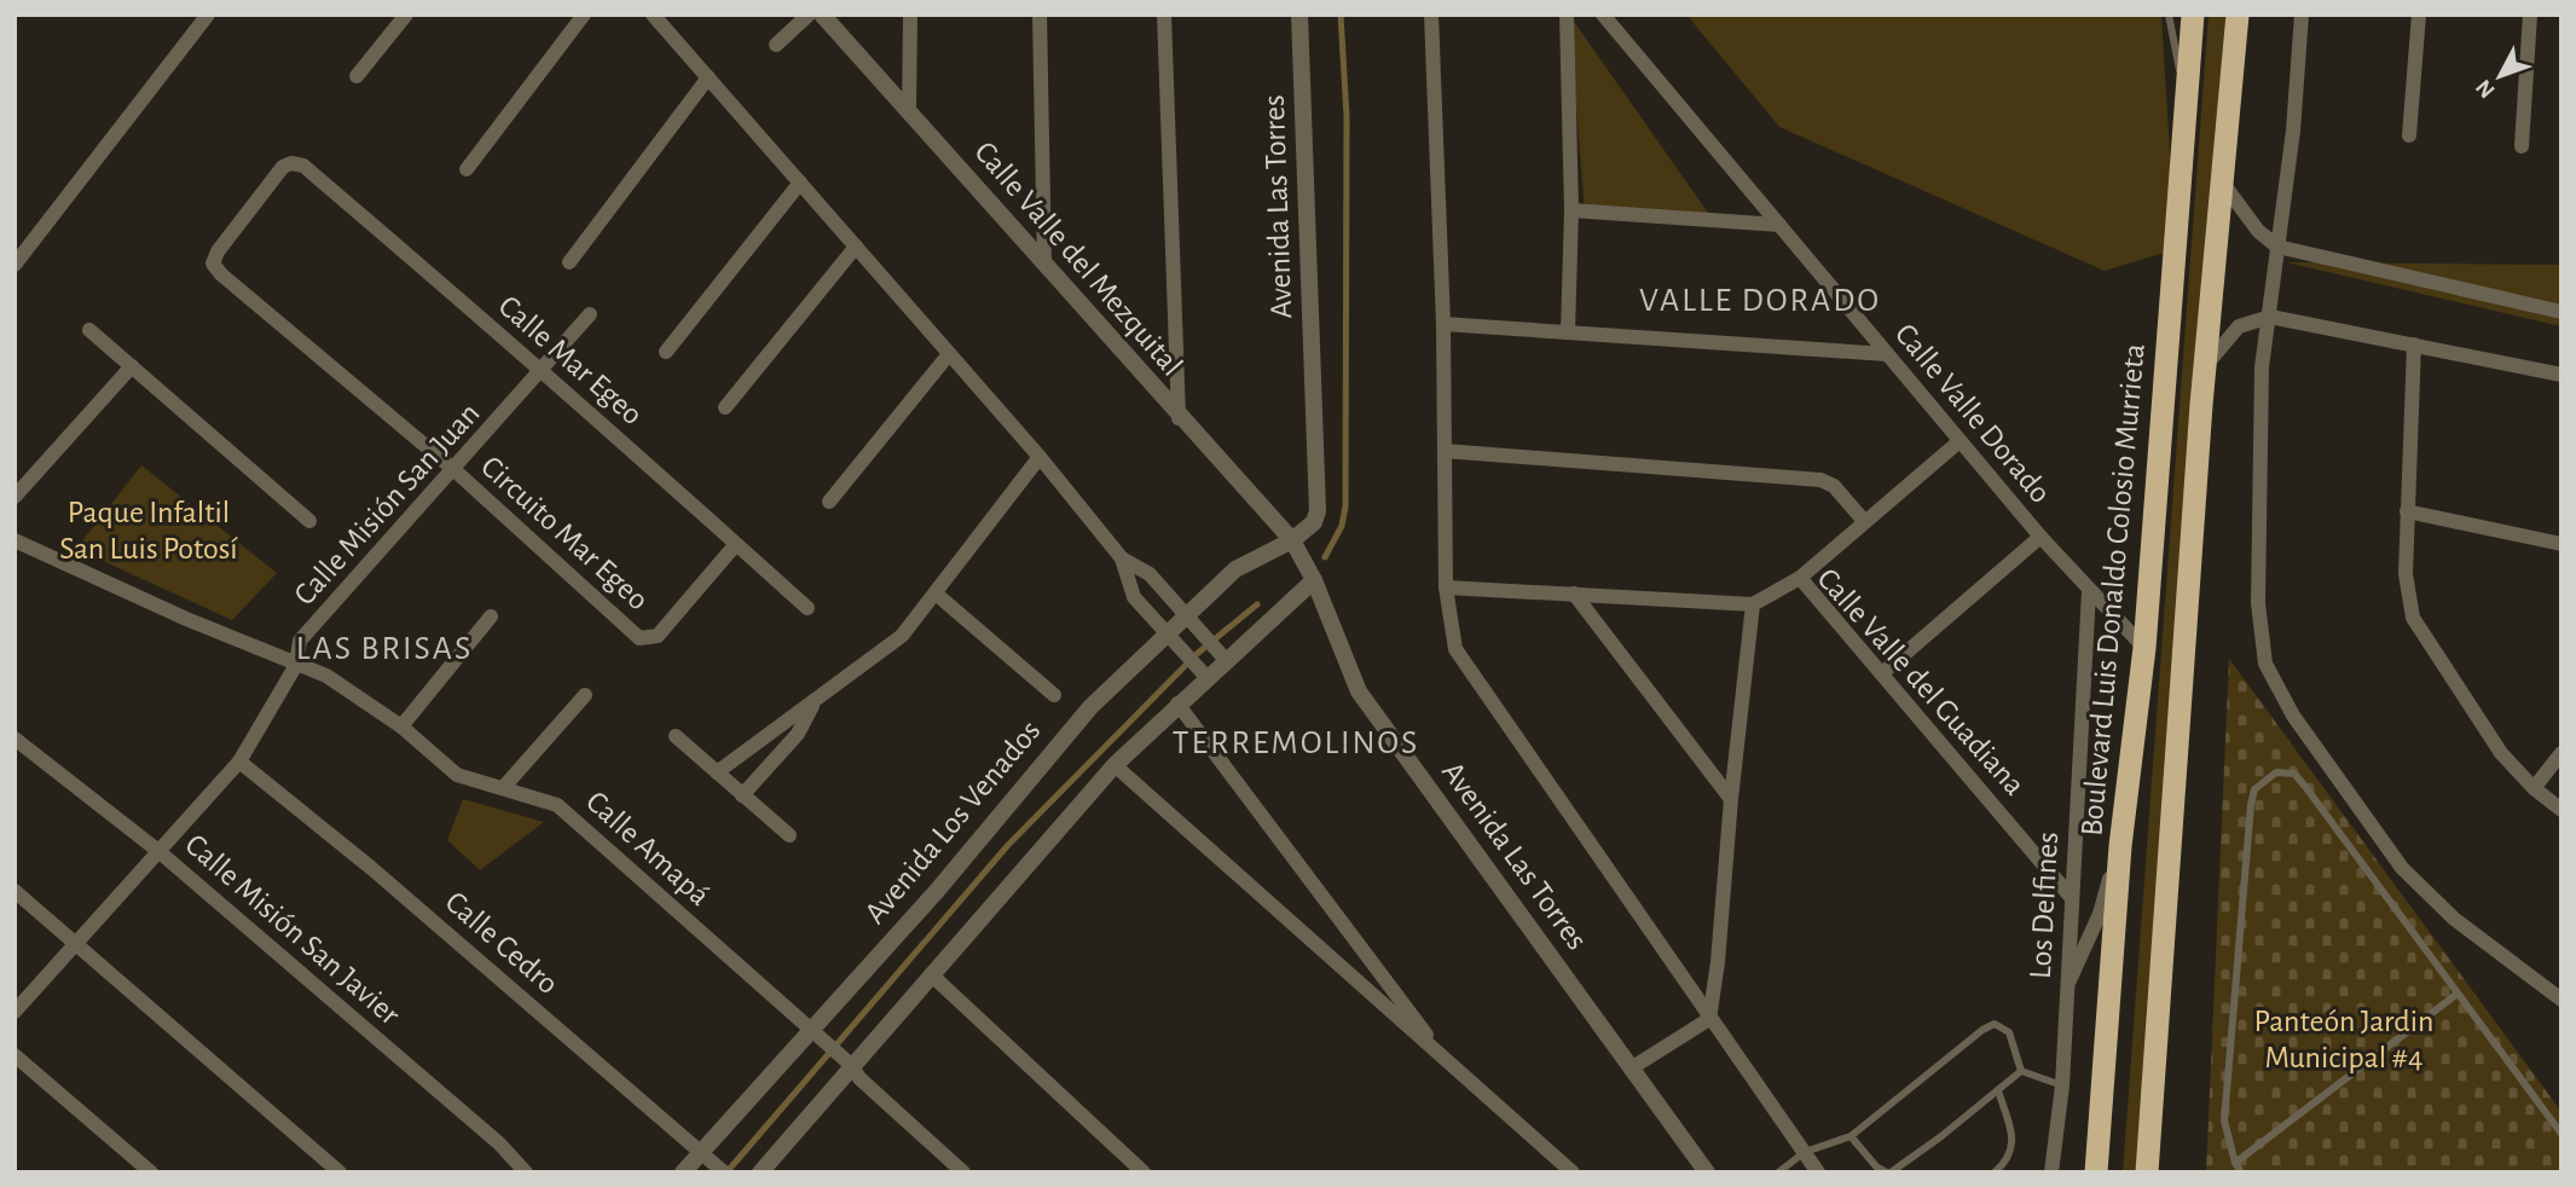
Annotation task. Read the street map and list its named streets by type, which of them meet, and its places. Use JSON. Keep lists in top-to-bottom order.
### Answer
{
  "streets": {
    "highway": ["Boulevard Luis Donaldo Colosio Murrieta"],
    "street": [
      "Avenida Las Torres",
      "Calle Valle del Mezquital",
      "Calle Mar Egeo",
      "Calle Valle Dorado",
      "Calle Misión San Juan",
      "Circuito Mar Egeo",
      "Calle Valle del Guadiana",
      "Avenida Los Venados",
      "Calle Amapá",
      "Los Delfines",
      "Calle Misión San Javier",
      "Calle Cedro"
    ]
  },
  "crossings": [
    ["Avenida Las Torres", "Calle Valle del Mezquital"],
    ["Avenida Las Torres", "Avenida Los Venados"],
    ["Calle Valle del Mezquital", "Avenida Los Venados"],
    ["Calle Mar Egeo", "Calle Misión San Juan"],
    ["Calle Mar Egeo", "Circuito Mar Egeo"],
    ["Calle Valle Dorado", "Boulevard Luis Donaldo Colosio Murrieta"],
    ["Calle Valle Dorado", "Los Delfines"],
    ["Calle Misión San Juan", "Circuito Mar Egeo"],
    ["Calle Misión San Juan", "Calle Amapá"],
    ["Calle Misión San Juan", "Calle Misión San Javier"],
    ["Calle Misión San Juan", "Calle Cedro"],
    ["Calle Valle del Guadiana", "Los Delfines"],
    ["Avenida Los Venados", "Calle Amapá"],
    ["Avenida Los Venados", "Calle Cedro"]
  ],
  "districts": ["VALLE DORADO", "LAS BRISAS", "TERREMOLINOS"],
  "parks": ["Paque Infaltil San Luis Potosí", "Panteón Jardin Municipal #4"],
  "north": "bottom left"
}
